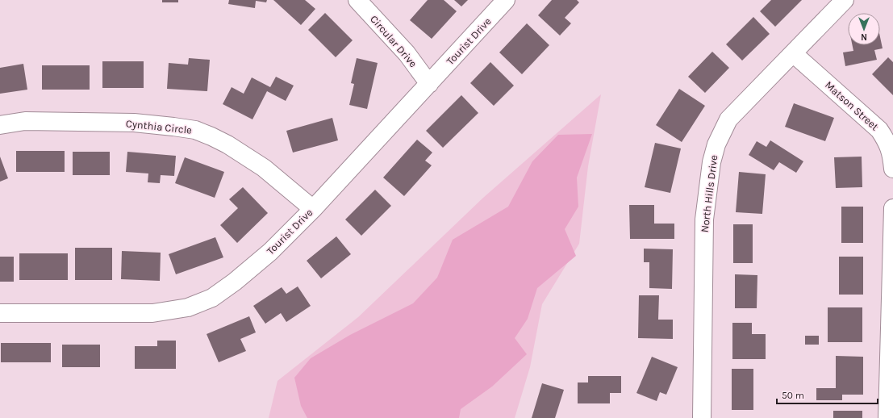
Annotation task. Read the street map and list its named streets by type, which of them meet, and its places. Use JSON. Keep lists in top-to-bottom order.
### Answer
{
  "streets": {
    "street": [
      "Circular Drive",
      "Tourist Drive",
      "Matson Street",
      "Cynthia Circle",
      "North Hills Drive"
    ]
  },
  "crossings": [
    ["Circular Drive", "Tourist Drive"],
    ["Tourist Drive", "Cynthia Circle"],
    ["Matson Street", "North Hills Drive"]
  ],
  "scale_bar": "50 m",
  "north": "bottom"
}
